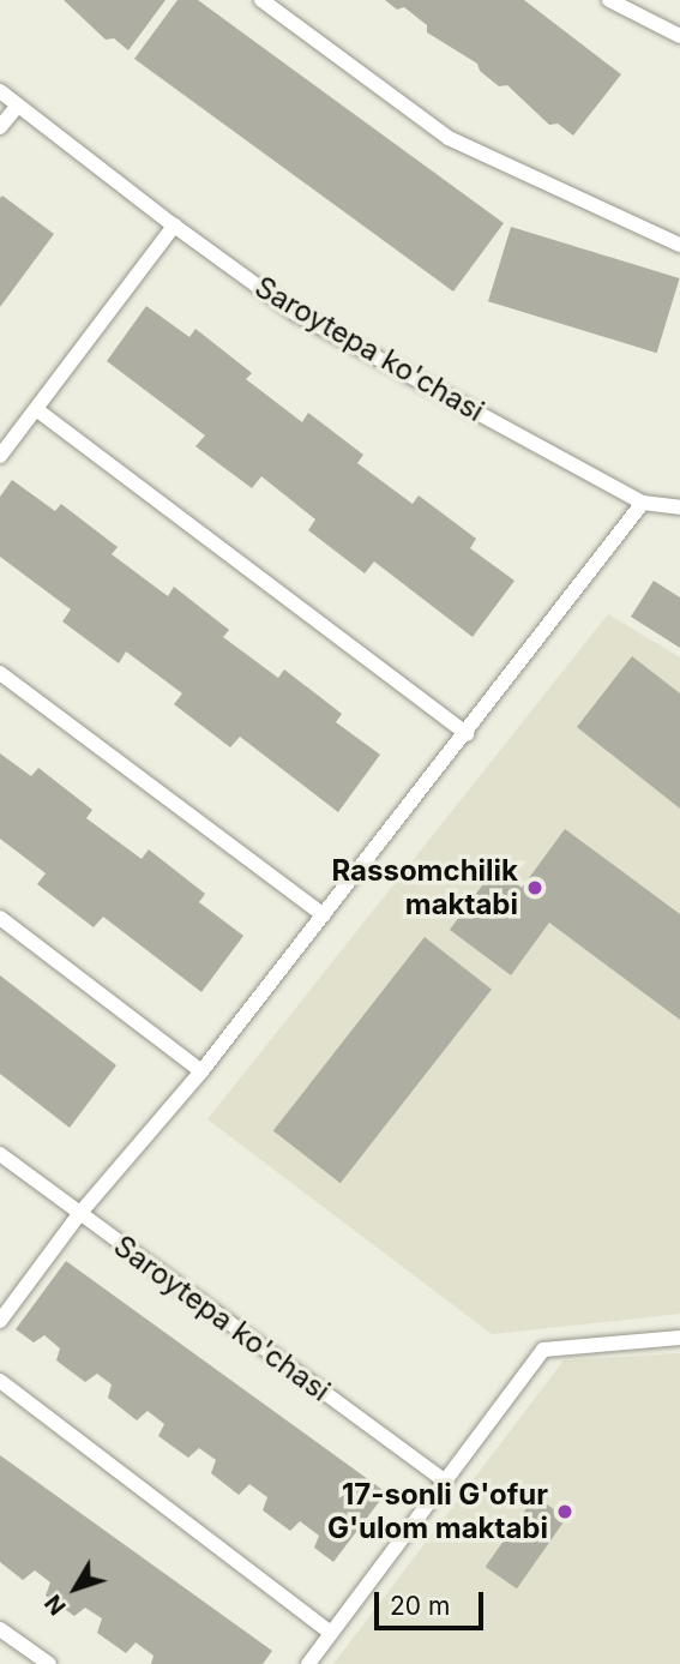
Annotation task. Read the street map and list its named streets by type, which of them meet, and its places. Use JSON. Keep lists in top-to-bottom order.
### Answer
{
  "streets": {
    "lane": ["Saroytepa ko'chasi"]
  },
  "places": ["Rassomchilik maktabi", "17-sonli G'ofur G'ulom maktabi"],
  "scale_bar": "20 m",
  "north": "bottom left"
}
